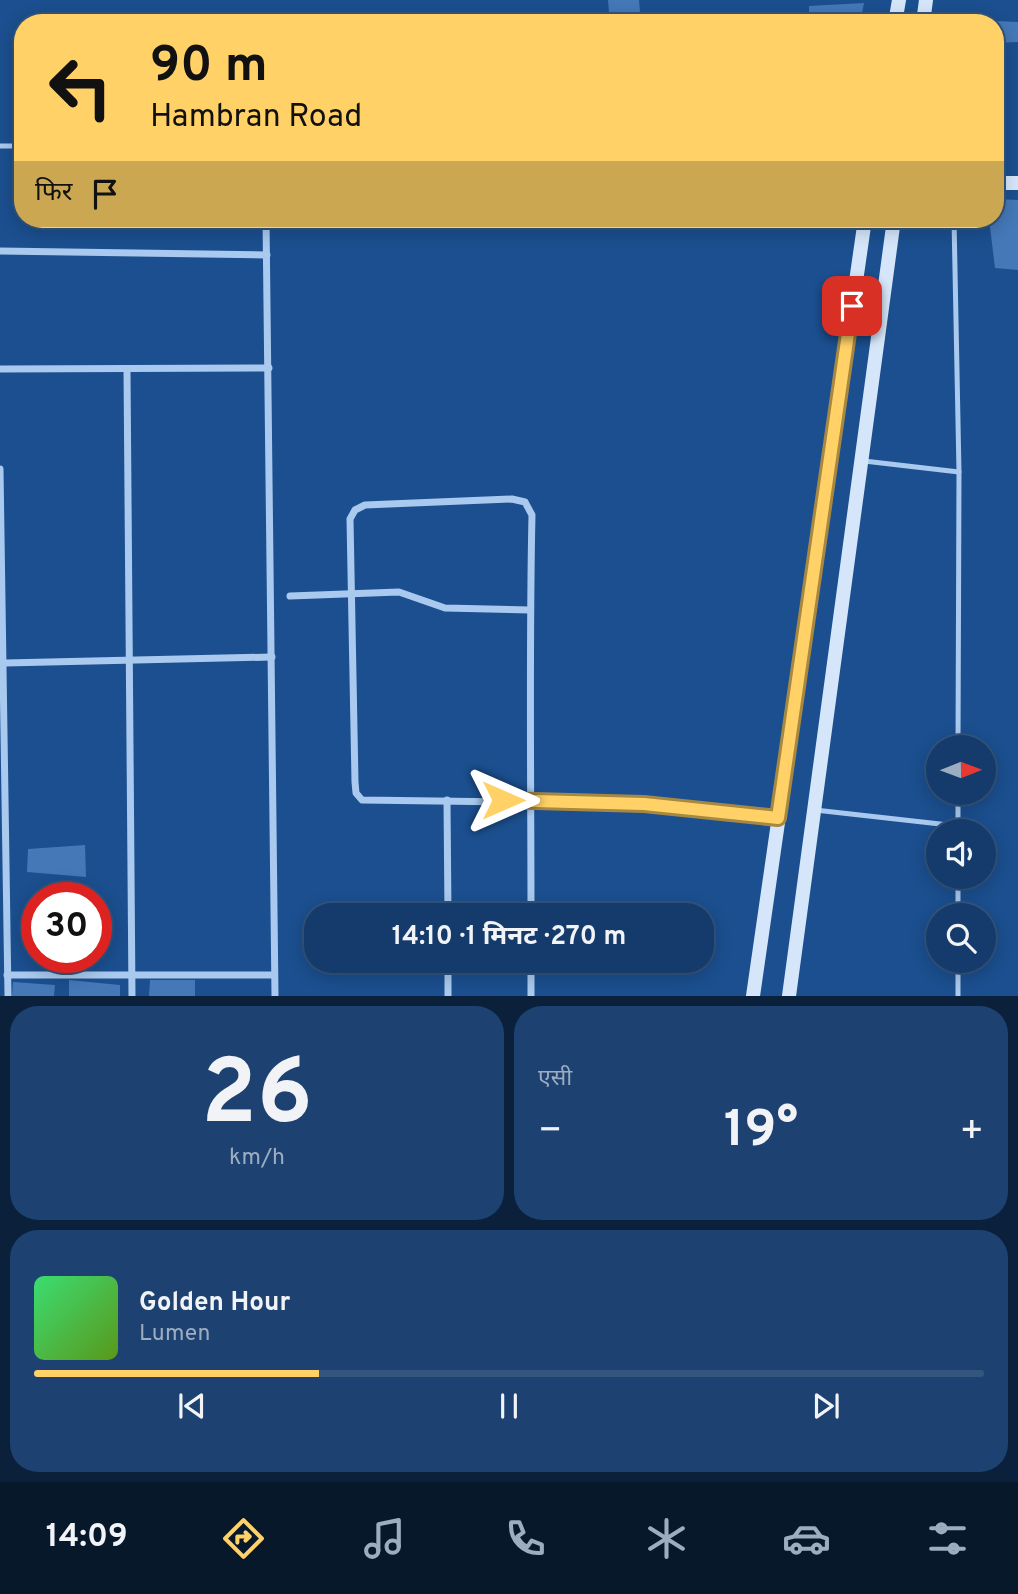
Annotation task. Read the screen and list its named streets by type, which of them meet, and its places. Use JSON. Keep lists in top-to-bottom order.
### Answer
{
  "north": "right",
  "page": {
    "turn": ["90 m", "Hambran Road"],
    "then": "फिर",
    "limit": "30",
    "trip": "14:10 · 1 मिनट · 270 m",
    "tile": [
      ["26", "km/h"],
      "एसी"
    ],
    "heat": ["−", "19°", "+"],
    "song": ["Golden Hour", "Lumen"],
    "tabs": "14:09"
  }
}
